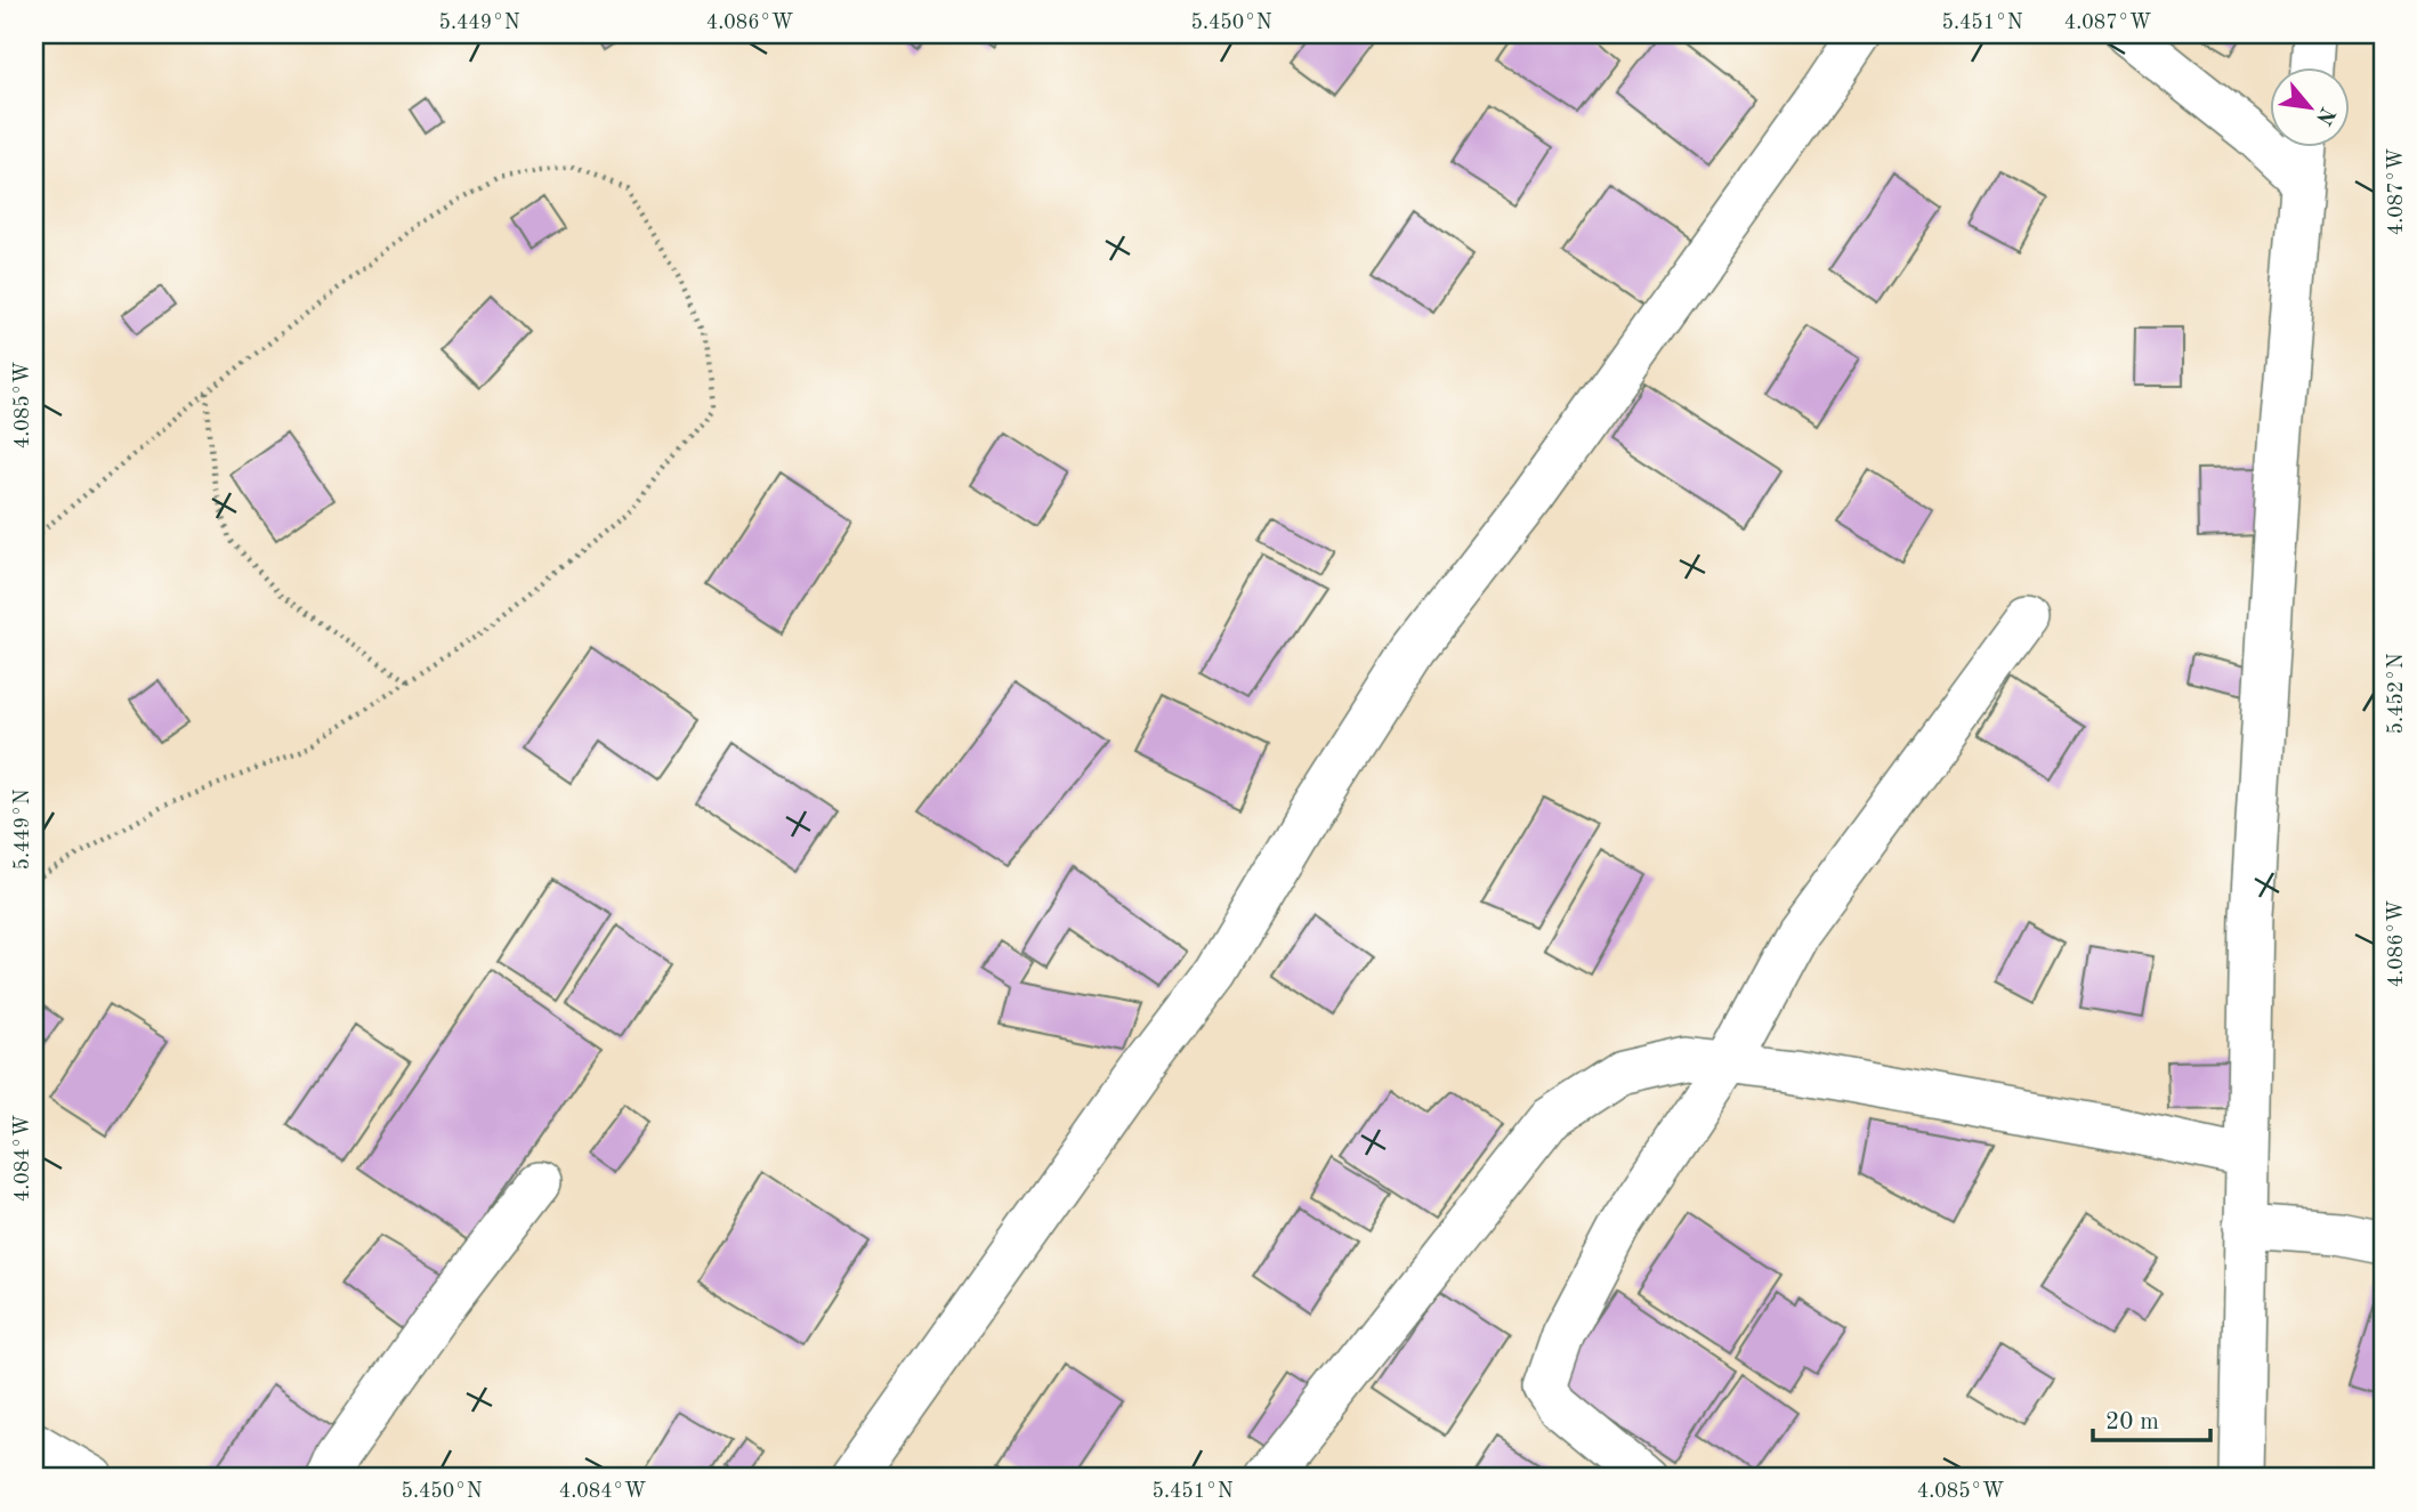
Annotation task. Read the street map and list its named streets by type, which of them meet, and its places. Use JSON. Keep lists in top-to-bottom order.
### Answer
{
  "scale_bar": "20 m",
  "north": "bottom right",
  "coordinates": [
    "5.449°N",
    "4.086°W",
    "5.450°N",
    "5.451°N",
    "4.087°W",
    "4.085°W",
    "5.452°N",
    "4.084°W"
  ]
}
